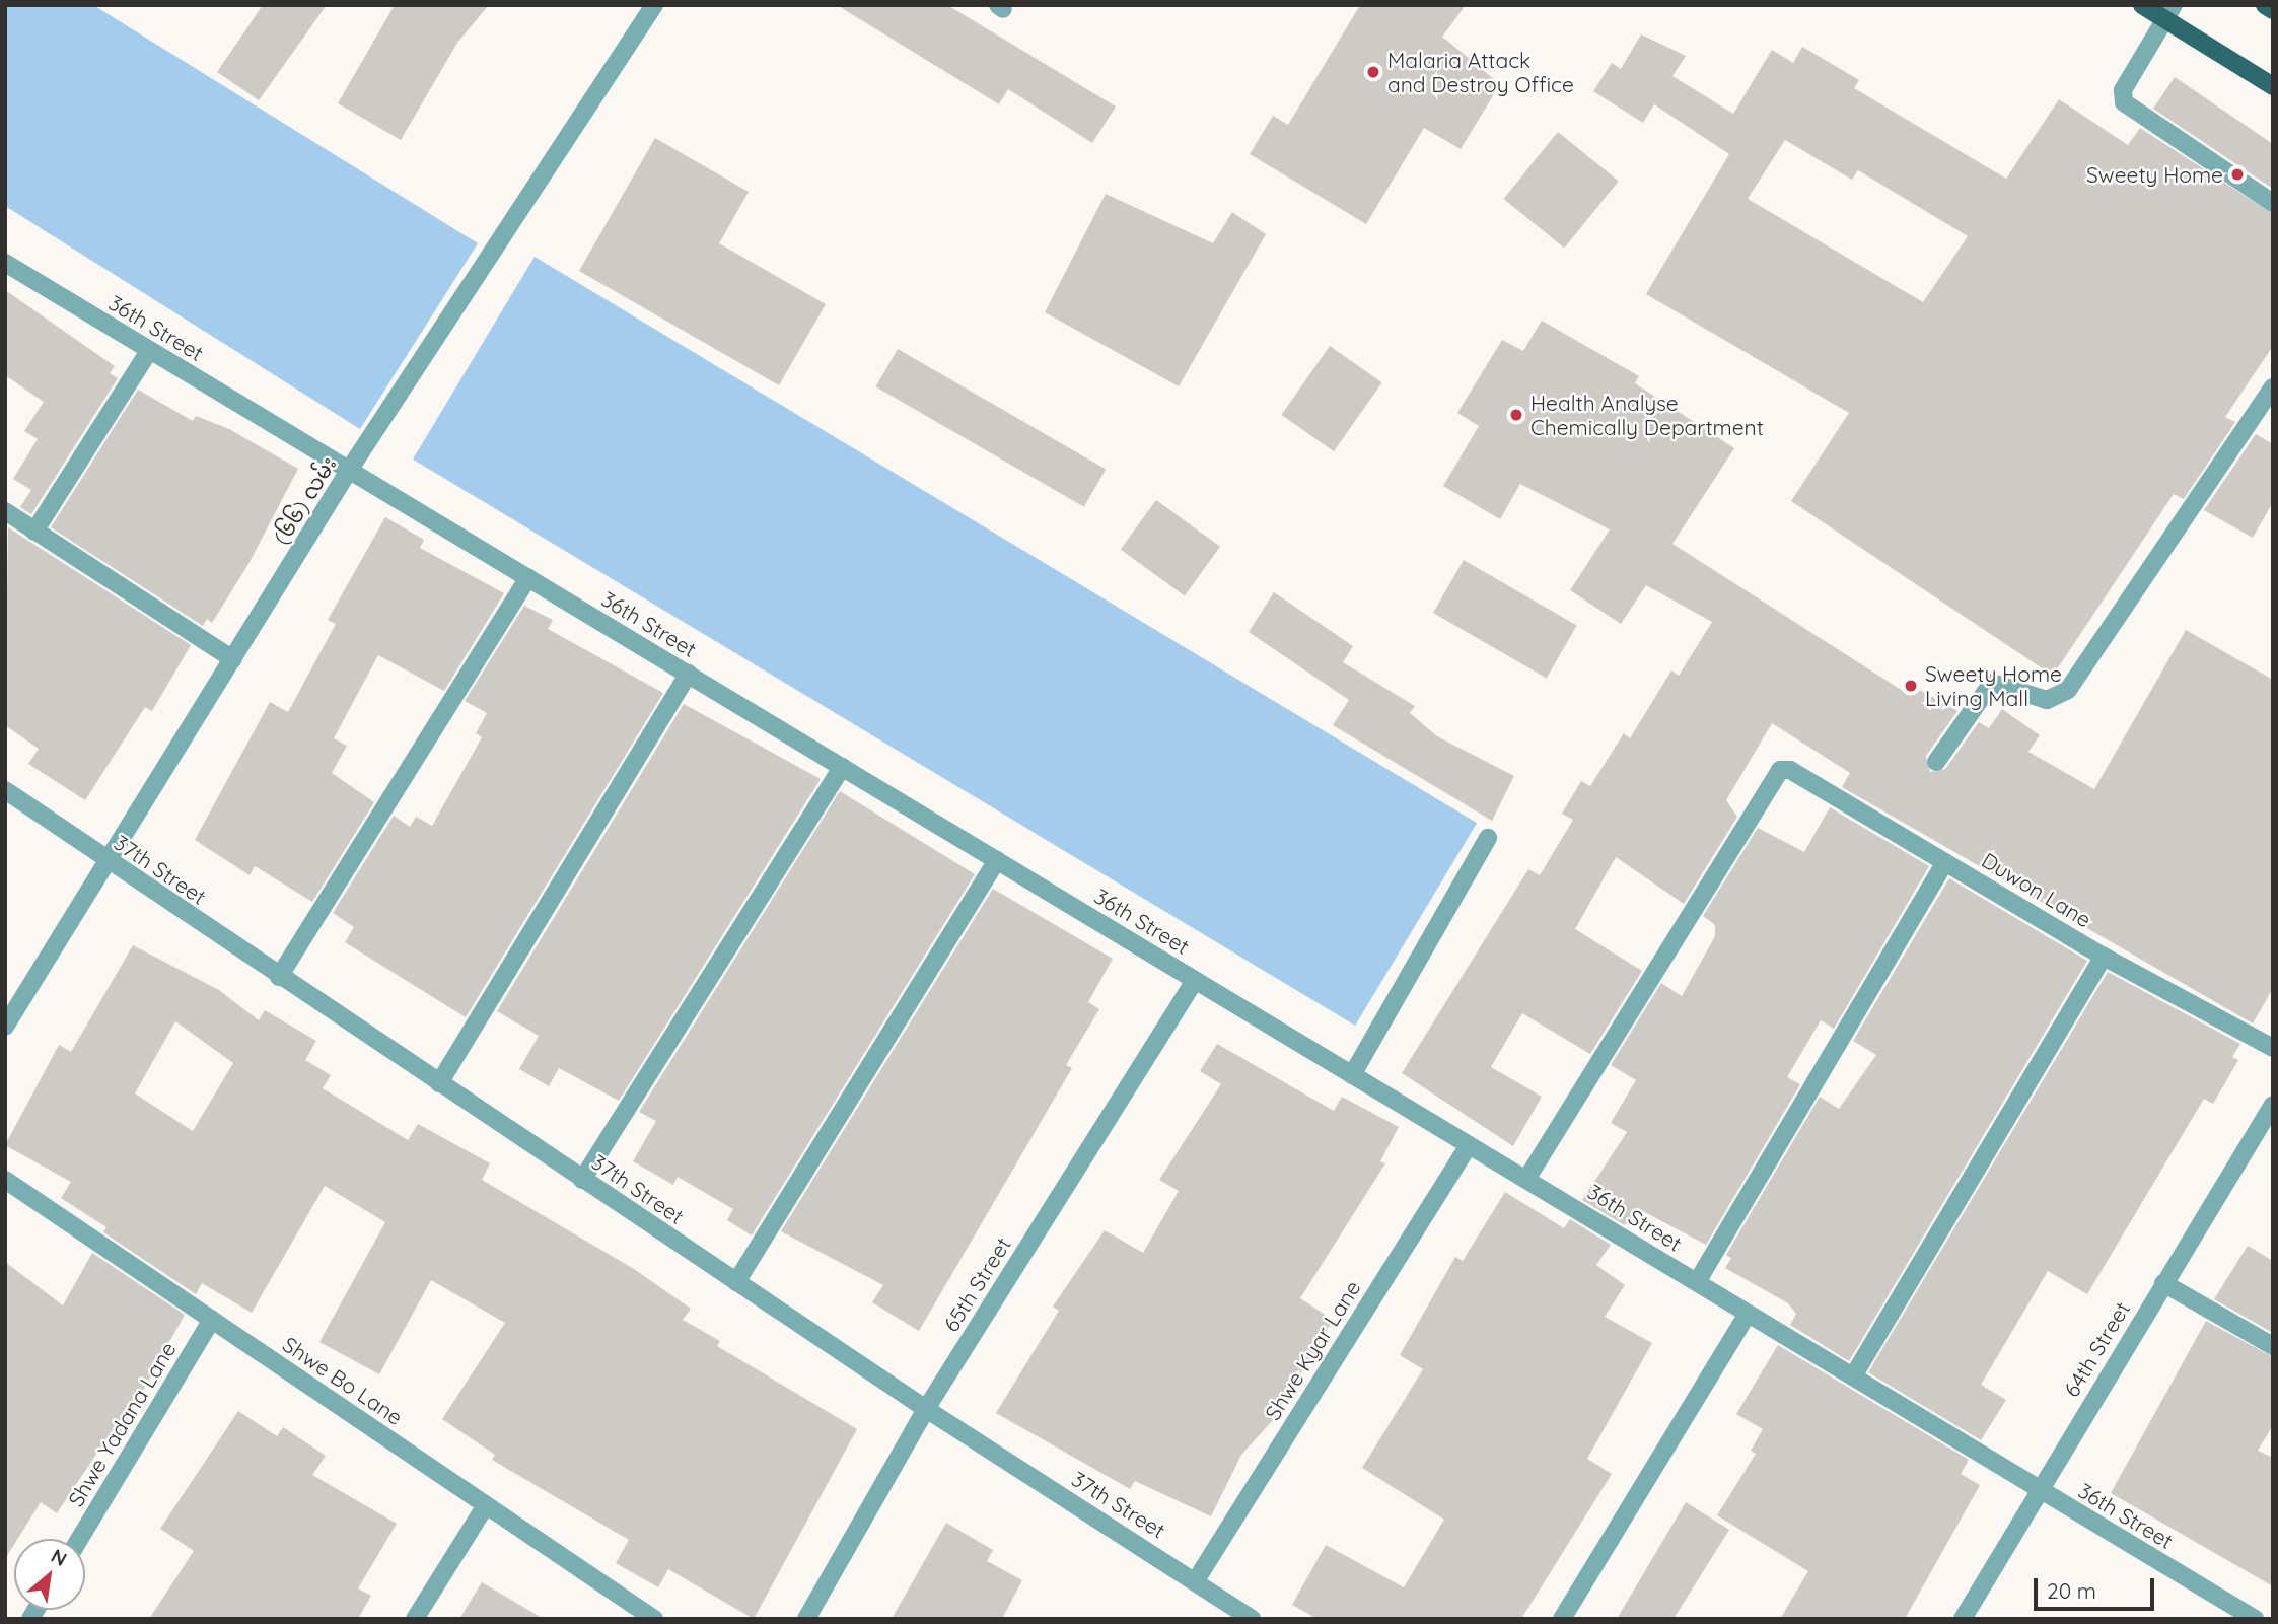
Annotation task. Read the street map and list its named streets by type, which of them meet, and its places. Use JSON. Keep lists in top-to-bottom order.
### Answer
{
  "streets": {
    "street": [
      "36th Street",
      "(၆၆) လမ်း",
      "37th Street",
      "Duwon Lane",
      "65th Street",
      "64th Street",
      "Shwe Kyar Lane",
      "Shwe Bo Lane",
      "Shwe Yadana Lane"
    ]
  },
  "crossings": [
    ["36th Street", "(၆၆) လမ်း"],
    ["36th Street", "Duwon Lane"],
    ["36th Street", "65th Street"],
    ["36th Street", "64th Street"],
    ["36th Street", "Shwe Kyar Lane"],
    ["(၆၆) လမ်း", "37th Street"],
    ["37th Street", "65th Street"],
    ["37th Street", "Shwe Kyar Lane"],
    ["Shwe Bo Lane", "Shwe Yadana Lane"]
  ],
  "places": [
    "Malaria Attack and Destroy Office",
    "Sweety Home",
    "Health Analyse Chemically Department",
    "Sweety Home Living Mall"
  ],
  "scale_bar": "20 m",
  "north": "top right"
}
